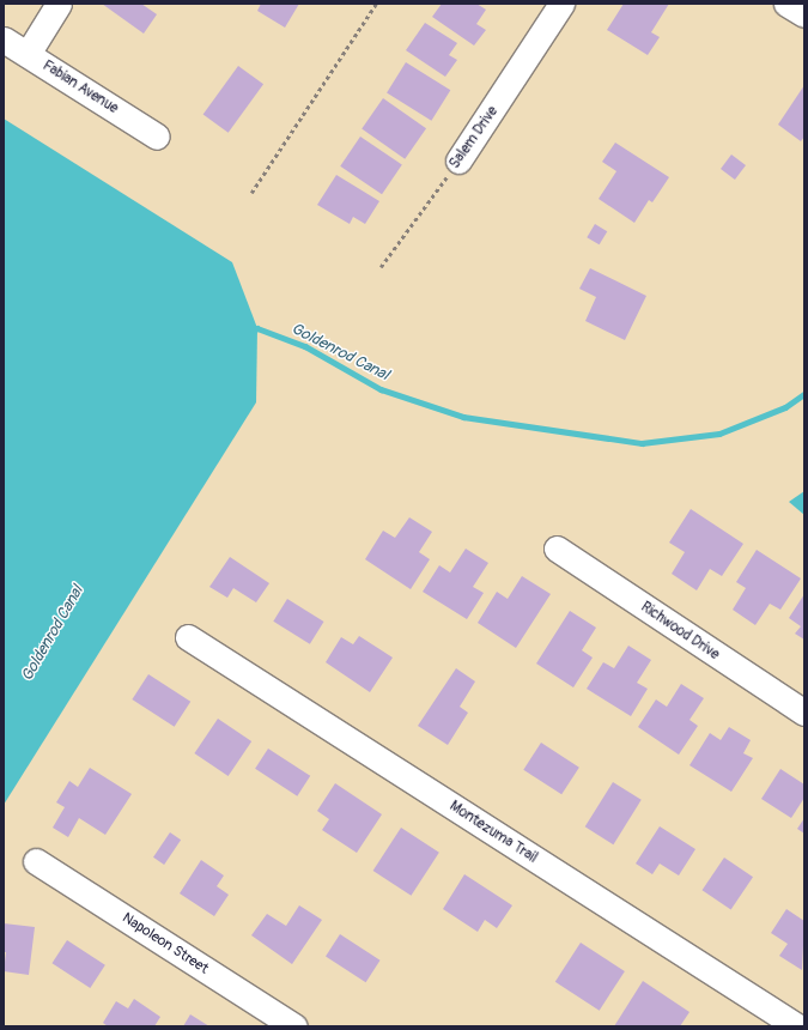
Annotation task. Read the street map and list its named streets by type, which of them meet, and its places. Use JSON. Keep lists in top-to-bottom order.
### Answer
{
  "streets": {
    "street": [
      "Fabian Avenue",
      "Salem Drive",
      "Richwood Drive",
      "Montezuma Trail",
      "Napoleon Street"
    ]
  },
  "water": ["Goldenrod Canal"]
}
